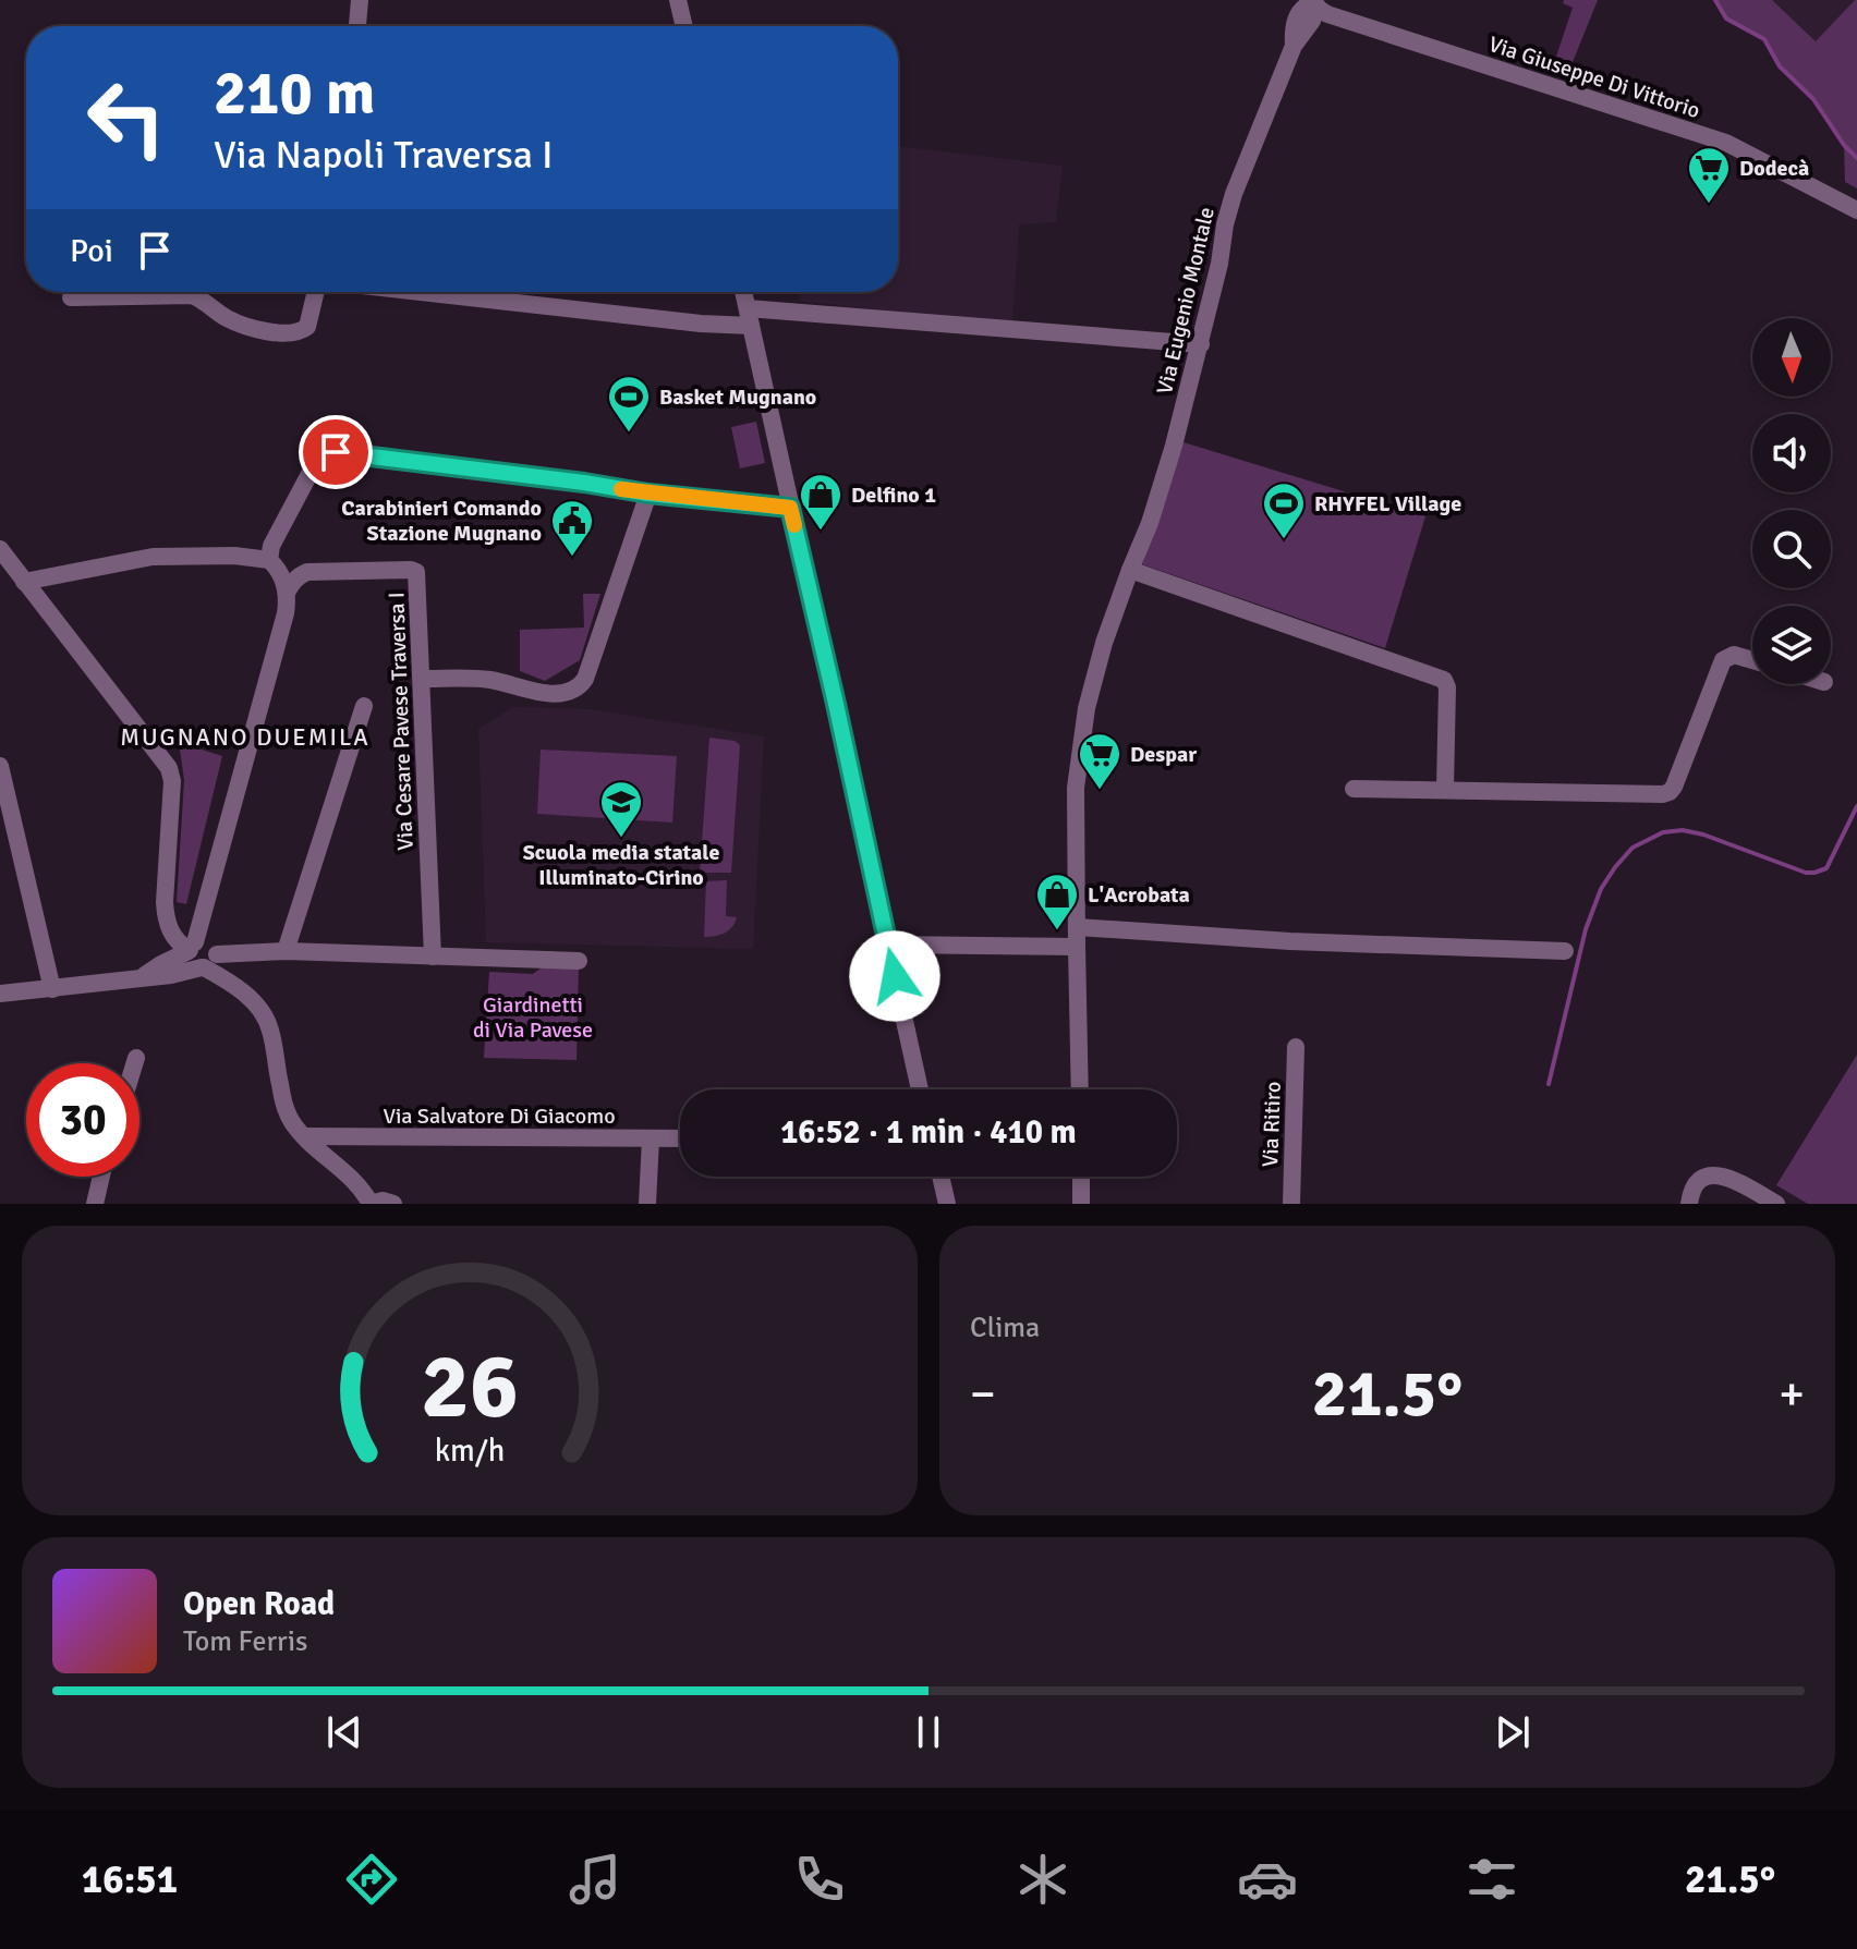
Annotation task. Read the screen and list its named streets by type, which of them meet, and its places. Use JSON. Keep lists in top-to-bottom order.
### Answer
{
  "streets": {
    "street": [
      "Via Giuseppe Di Vittorio",
      "Via Eugenio Montale",
      "Via Cesare Pavese Traversa I",
      "Via Salvatore Di Giacomo",
      "Via Ritiro"
    ]
  },
  "crossings": [
    ["Via Giuseppe Di Vittorio", "Via Eugenio Montale"]
  ],
  "districts": ["MUGNANO DUEMILA"],
  "parks": ["Giardinetti di Via Pavese"],
  "places": {
    "supermarket": ["Dodecà", "Despar"],
    "sports": ["Basket Mugnano", "RHYFEL Village"],
    "shop": ["Delfino 1", "L'Acrobata"],
    "public building": ["Carabinieri Comando Stazione Mugnano"],
    "school or university": ["Scuola media statale Illuminato-Cirino"]
  },
  "north": "bottom",
  "page": {
    "turn": ["210 m", "Via Napoli Traversa I"],
    "then": "Poi",
    "limit": "30",
    "trip": "16:52 · 1 min · 410 m",
    "tile": "Clima",
    "heat": ["−", "21.5°", "+"],
    "song": ["Open Road", "Tom Ferris"],
    "tabs": ["16:51", "21.5°"],
    "gauge": ["26", "km/h"]
  }
}
